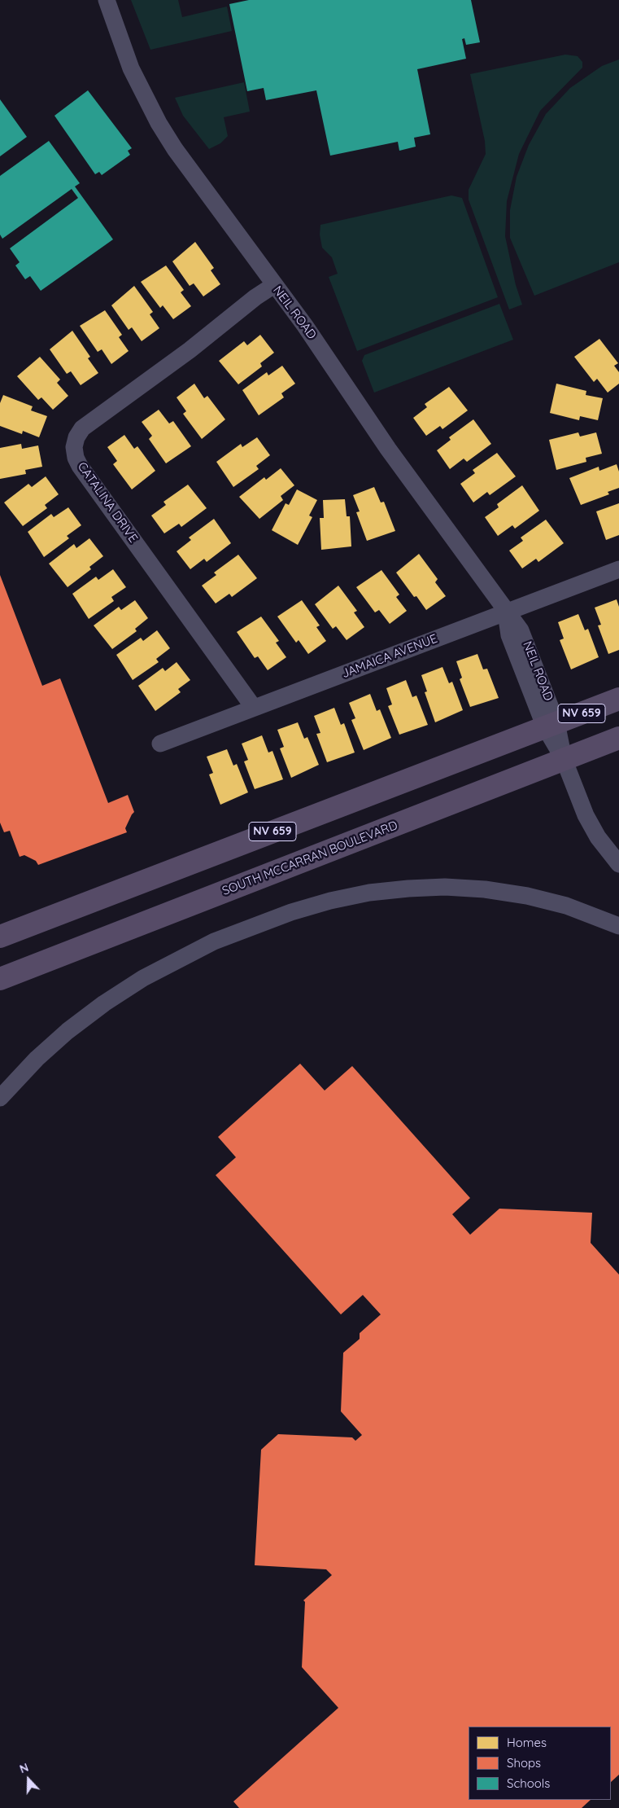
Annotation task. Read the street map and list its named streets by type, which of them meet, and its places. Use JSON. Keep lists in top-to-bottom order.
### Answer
{
  "streets": {
    "main road": ["NV 659", "SOUTH MCCARRAN BOULEVARD"],
    "street": ["NEIL ROAD", "CATALINA DRIVE", "JAMAICA AVENUE"]
  },
  "crossings": [
    ["NEIL ROAD", "CATALINA DRIVE"],
    ["NEIL ROAD", "JAMAICA AVENUE"],
    ["NEIL ROAD", "NV 659"],
    ["NEIL ROAD", "SOUTH MCCARRAN BOULEVARD"],
    ["CATALINA DRIVE", "JAMAICA AVENUE"]
  ],
  "legend": ["Homes", "Shops", "Schools"],
  "north": "top"
}
